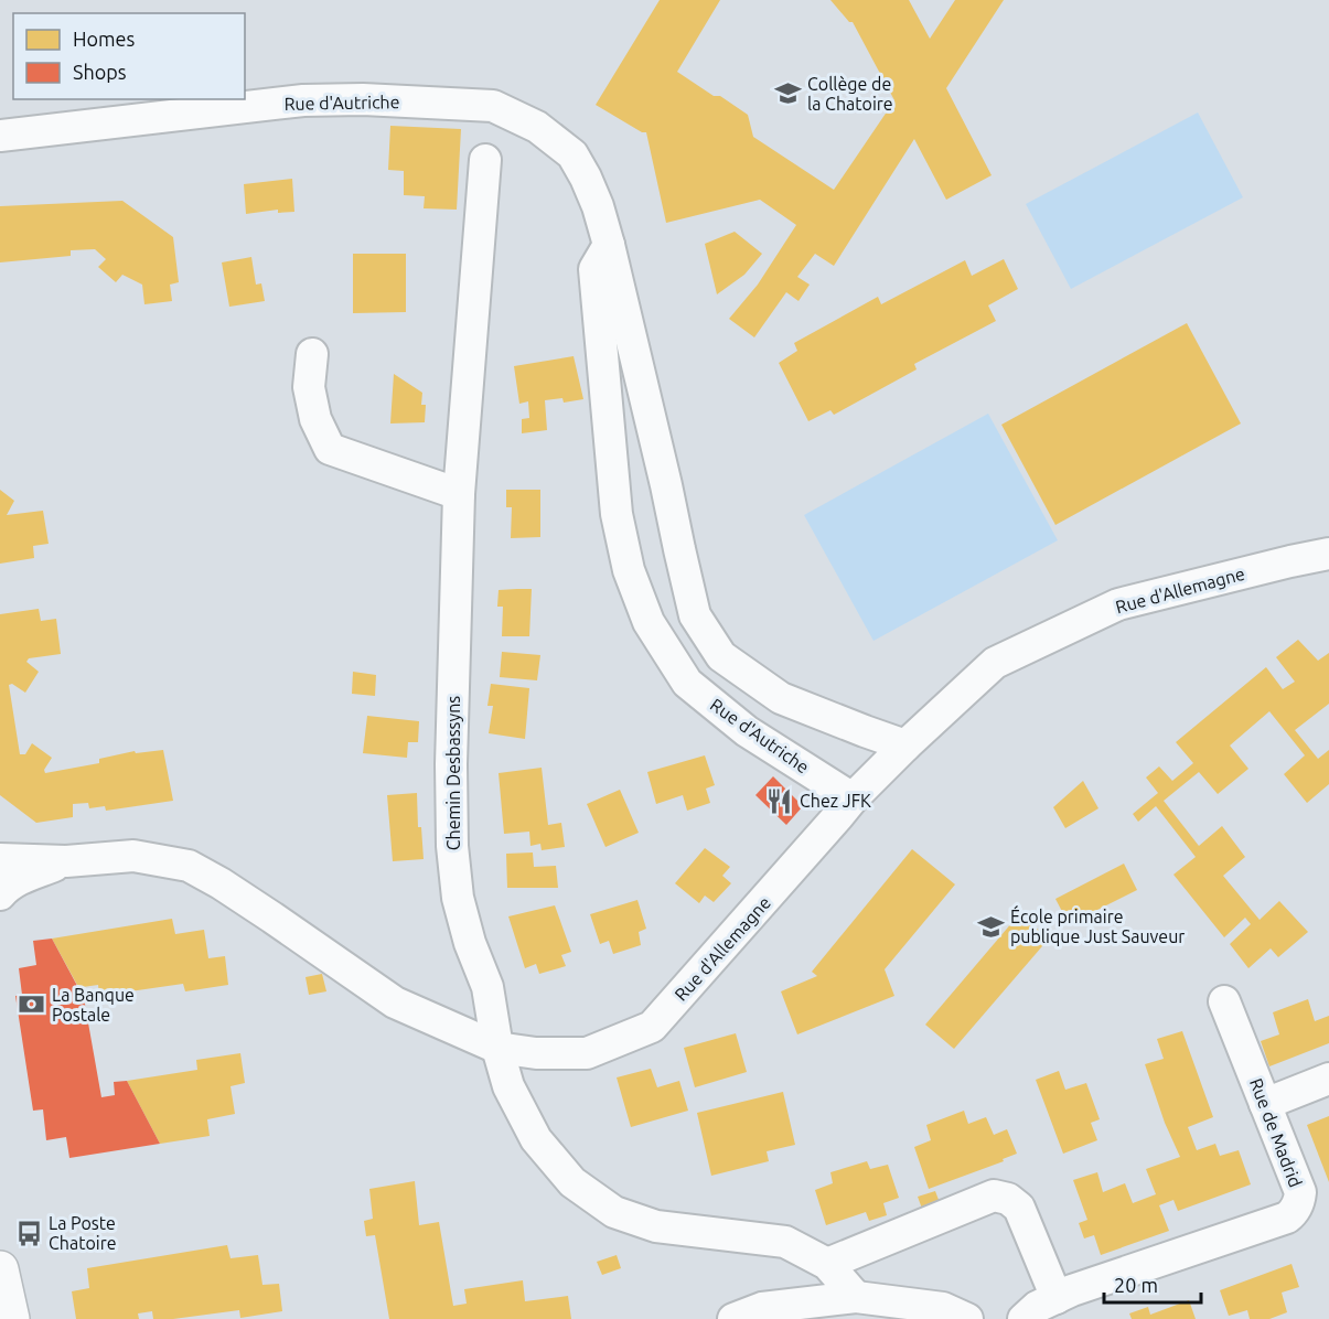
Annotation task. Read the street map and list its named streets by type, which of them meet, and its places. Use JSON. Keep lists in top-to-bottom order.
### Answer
{
  "streets": {
    "street": [
      "Rue d'Autriche",
      "Rue d'Allemagne",
      "Chemin Desbassyns",
      "Rue de Madrid"
    ]
  },
  "crossings": [
    ["Rue d'Autriche", "Rue d'Allemagne"],
    ["Rue d'Allemagne", "Chemin Desbassyns"]
  ],
  "places": {
    "school or university": ["Collège de la Chatoire", "École primaire publique Just Sauveur"],
    "restaurant": ["Chez JFK"],
    "bank": ["La Banque Postale"],
    "bus stop": ["La Poste Chatoire"]
  },
  "legend": ["Homes", "Shops"],
  "scale_bar": "20 m"
}
